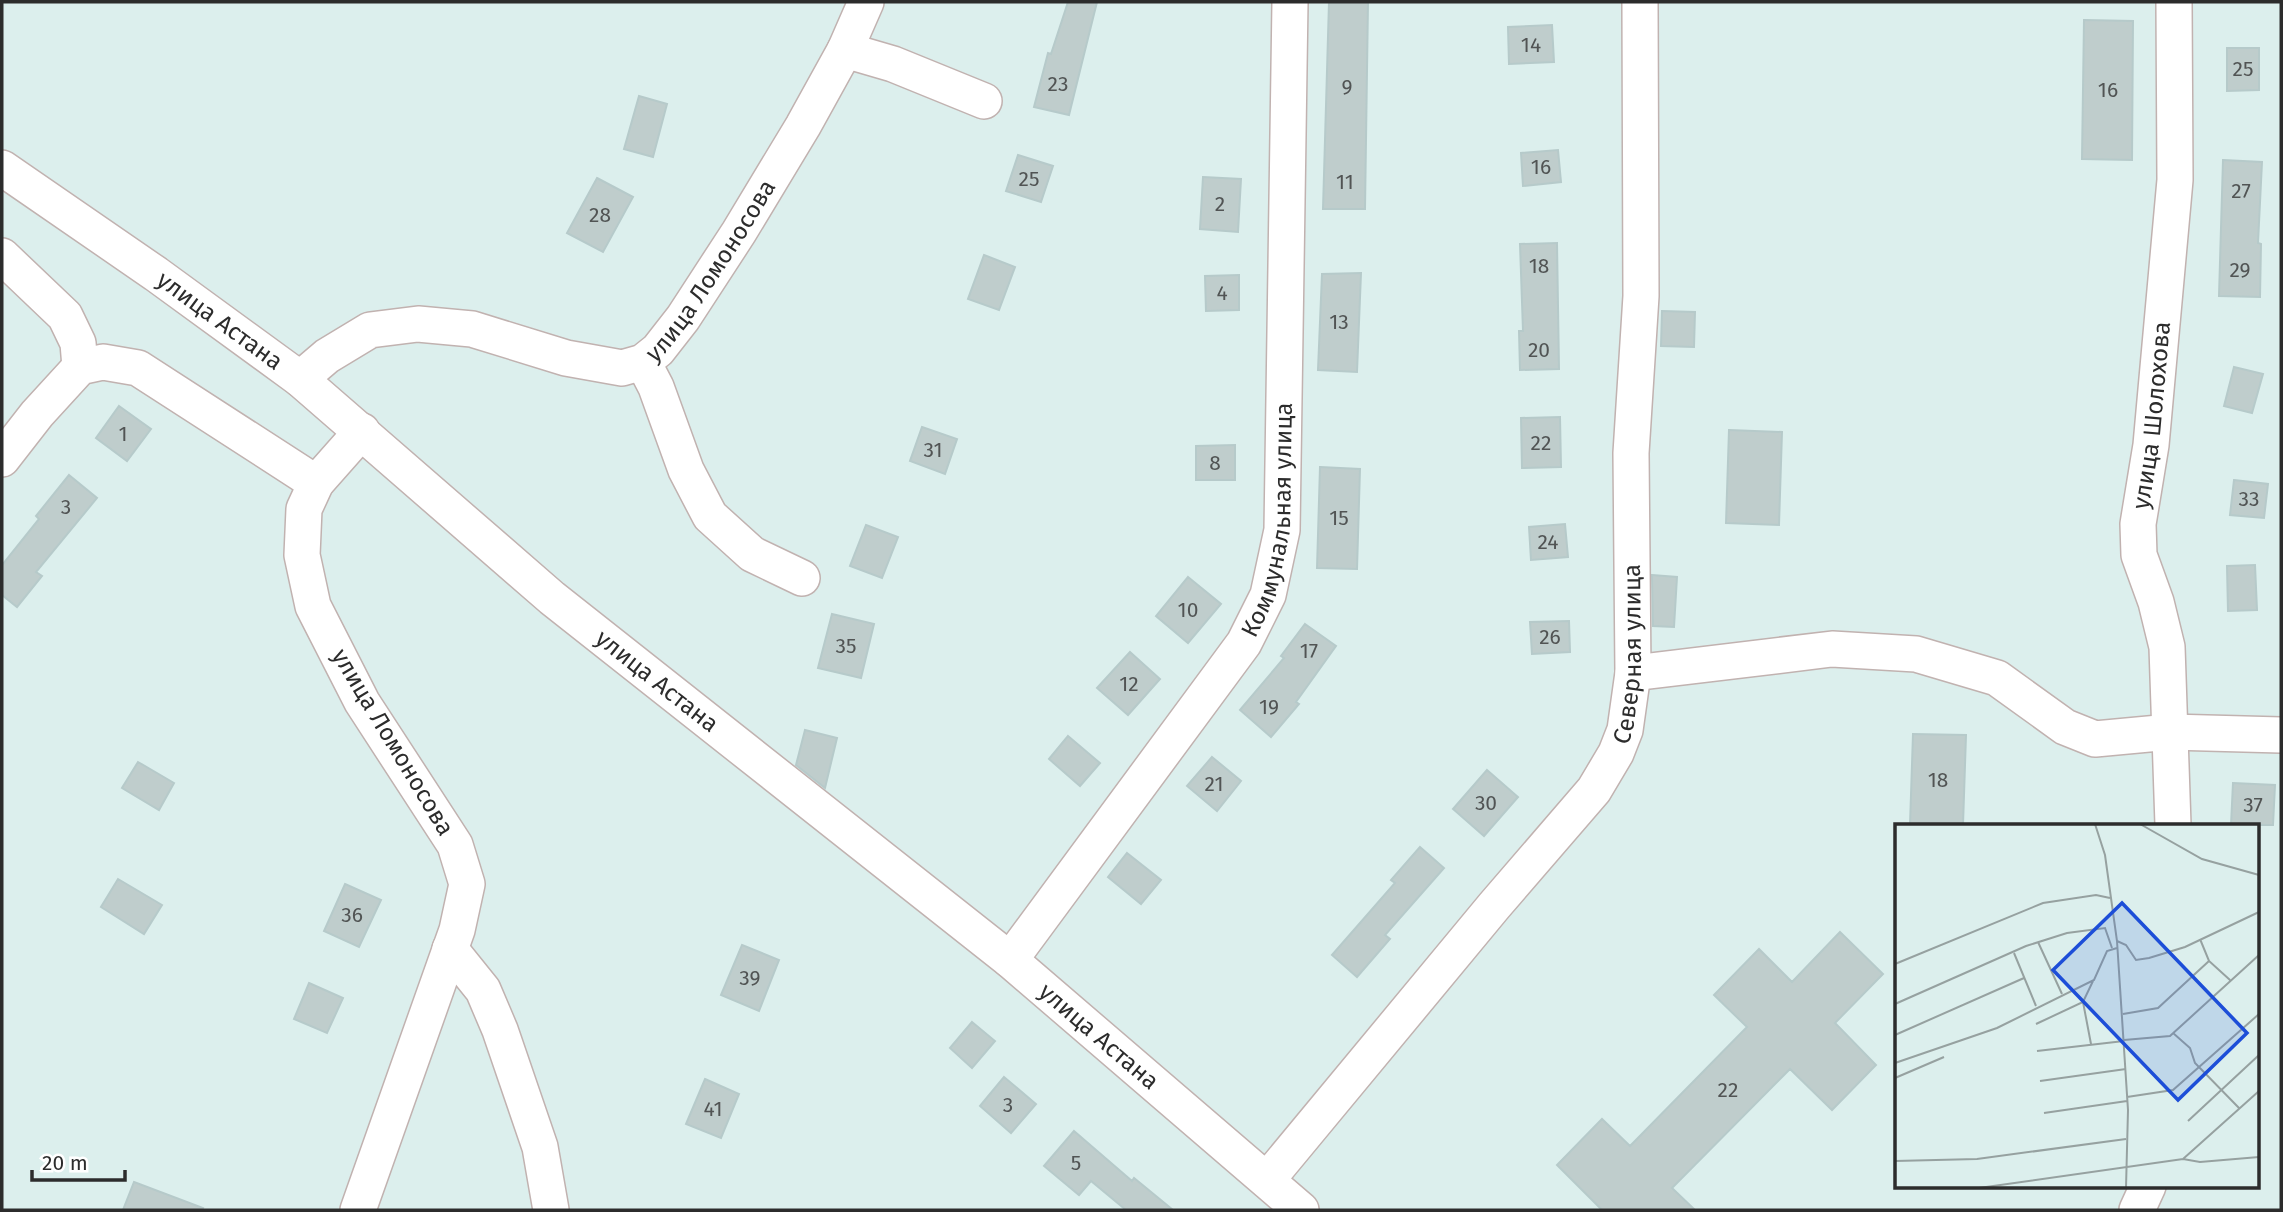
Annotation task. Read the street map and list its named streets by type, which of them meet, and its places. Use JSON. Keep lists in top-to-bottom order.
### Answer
{
  "streets": {
    "street": [
      "улица Ломоносова",
      "улица Астана",
      "улица Шолохова",
      "Коммунальная улица",
      "Северная улица"
    ]
  },
  "crossings": [
    ["улица Ломоносова", "улица Астана"],
    ["улица Астана", "Коммунальная улица"],
    ["улица Астана", "Северная улица"]
  ],
  "house_numbers": [
    "14",
    "25",
    "23",
    "9",
    "16",
    "16",
    "25",
    "11",
    "27",
    "2",
    "28",
    "18",
    "29",
    "4",
    "13",
    "20",
    "1",
    "22",
    "31",
    "8",
    "33",
    "3",
    "15",
    "24",
    "10",
    "26",
    "35",
    "17",
    "12",
    "19",
    "18",
    "21",
    "30",
    "37",
    "36",
    "39",
    "22",
    "3",
    "41",
    "5"
  ],
  "scale_bar": "20 m"
}
